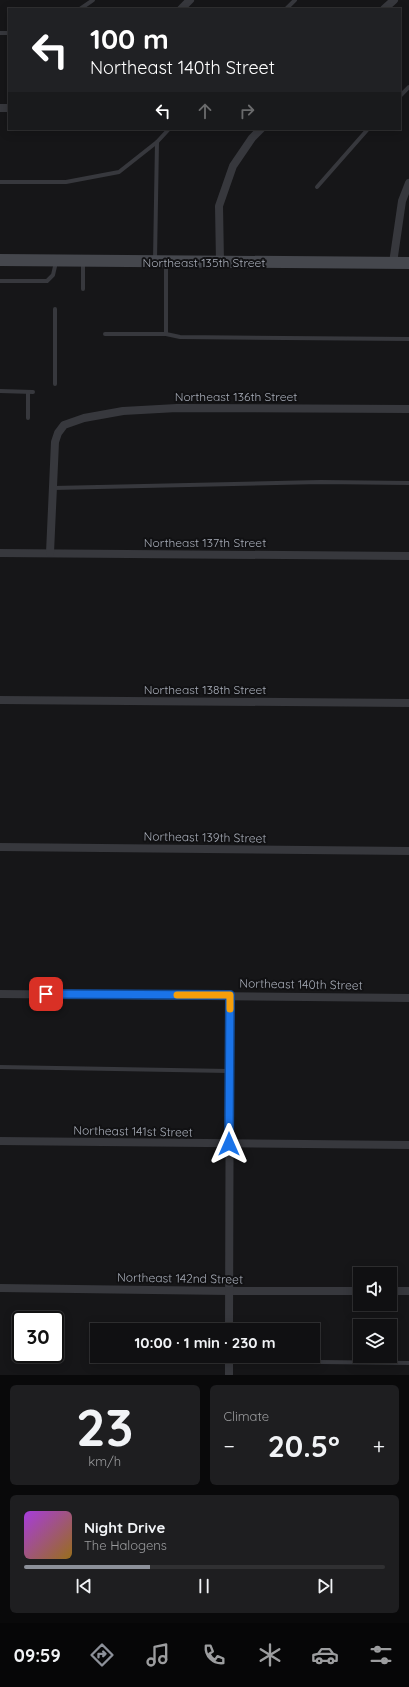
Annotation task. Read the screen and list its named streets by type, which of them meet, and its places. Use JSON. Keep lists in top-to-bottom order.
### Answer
{
  "streets": {
    "main road": ["Northeast 135th Street"],
    "street": [
      "Northeast 136th Street",
      "Northeast 137th Street",
      "Northeast 138th Street",
      "Northeast 139th Street",
      "Northeast 140th Street",
      "Northeast 141st Street",
      "Northeast 142nd Street"
    ]
  },
  "page": {
    "turn": ["100 m", "Northeast 140th Street"],
    "limit": "30",
    "trip": "10:00 · 1 min · 230 m",
    "tile": [
      ["23", "km/h"],
      "Climate"
    ],
    "heat": ["−", "20.5°", "+"],
    "song": ["Night Drive", "The Halogens"],
    "tabs": "09:59"
  }
}
